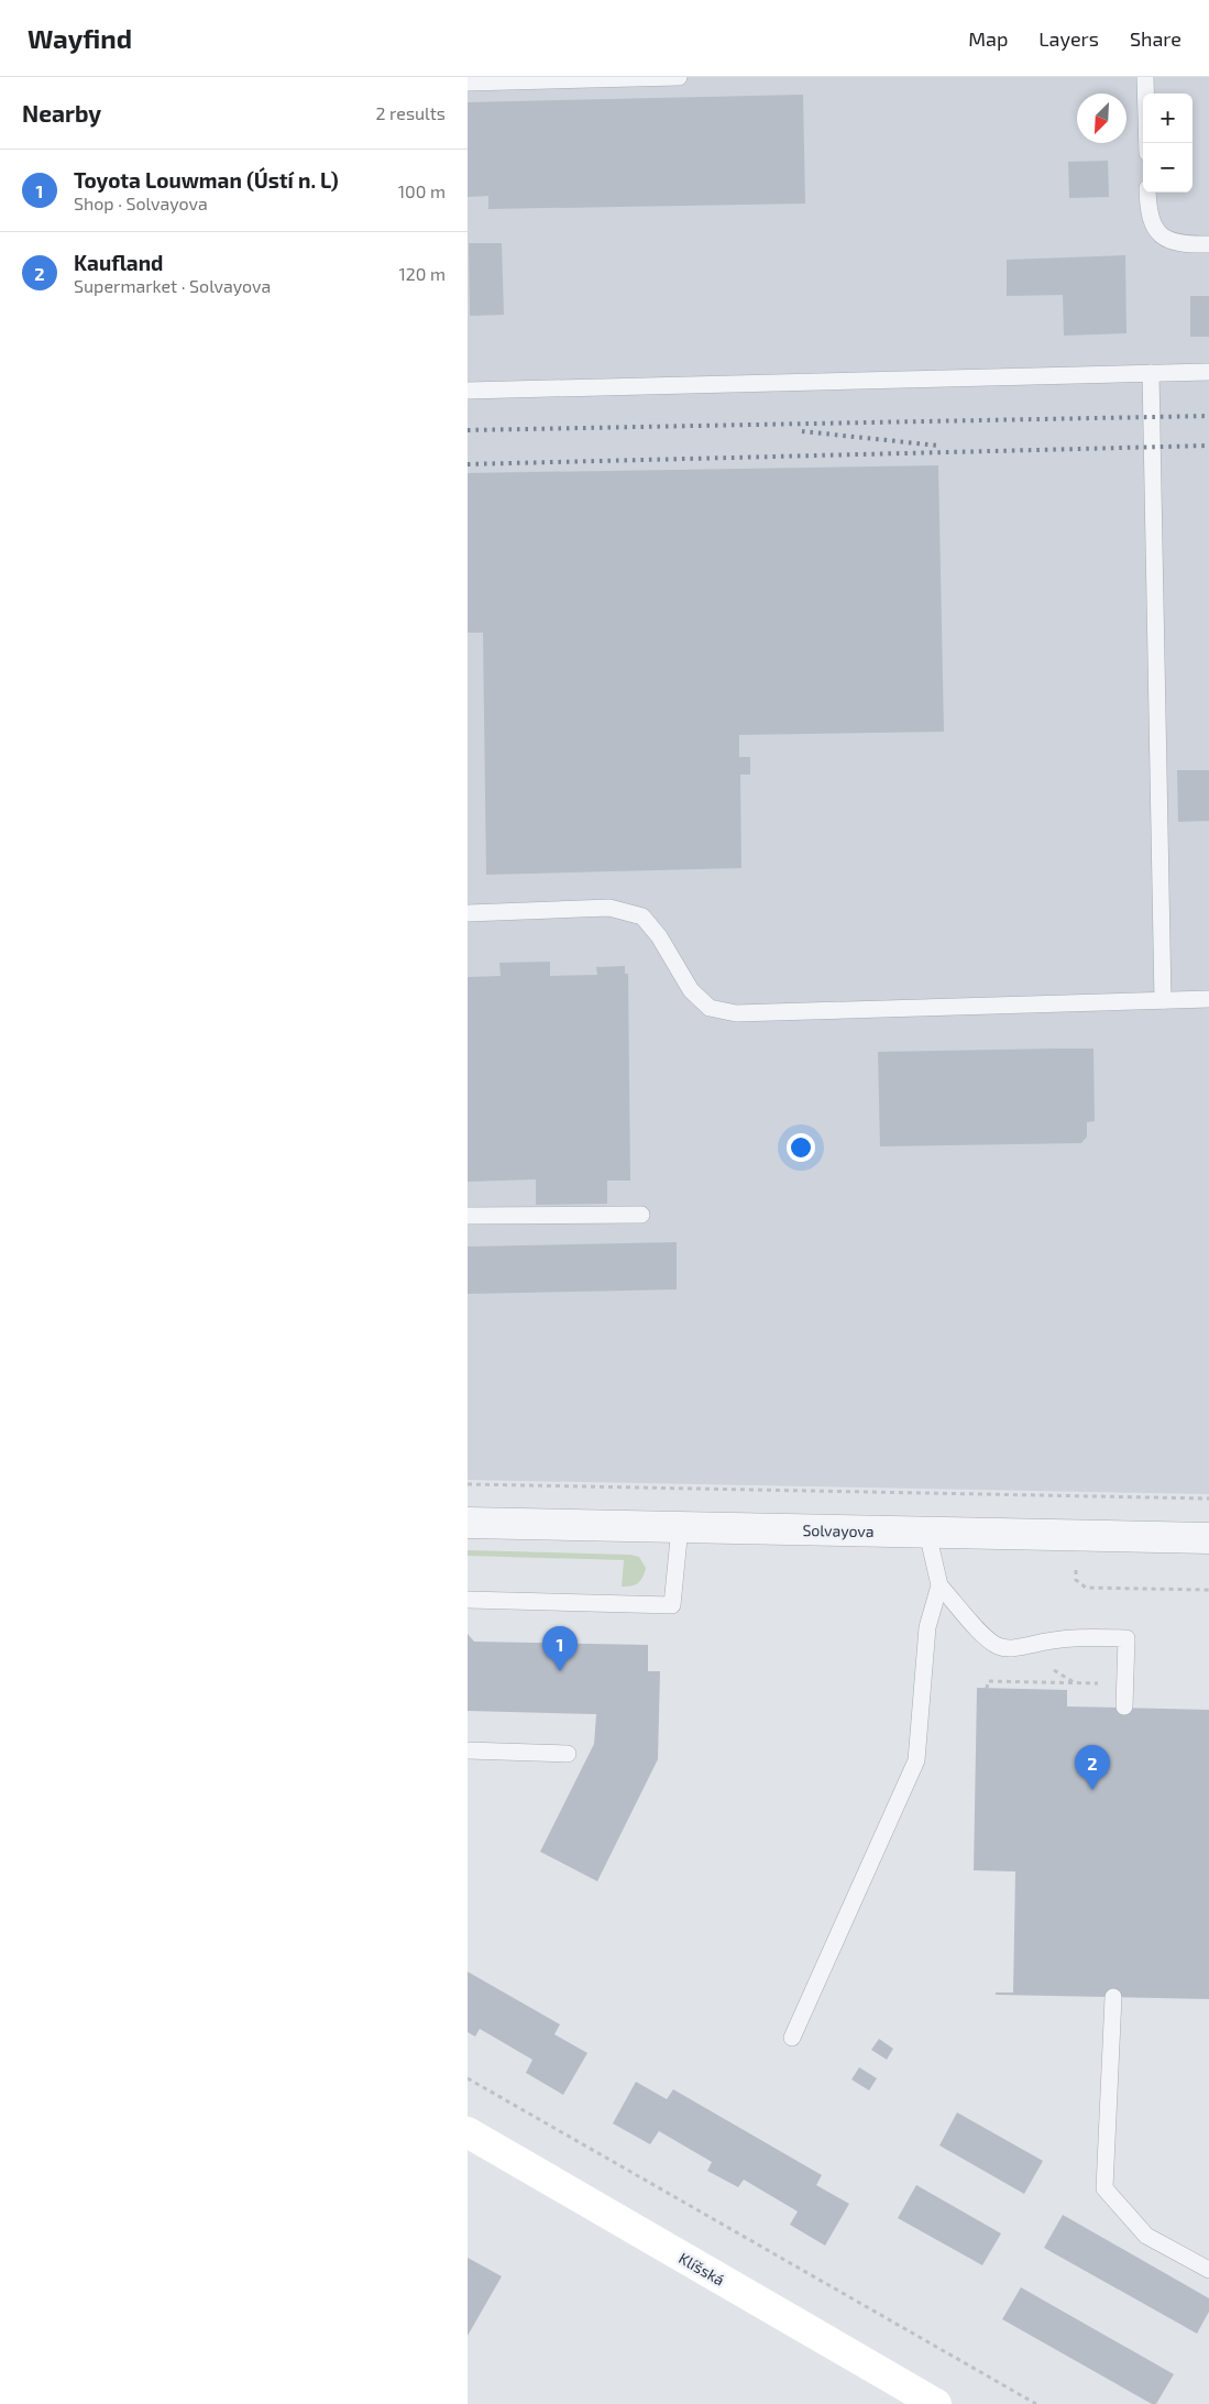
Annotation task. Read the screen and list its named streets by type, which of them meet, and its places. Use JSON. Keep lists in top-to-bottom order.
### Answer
{
  "streets": {
    "street": ["Solvayova", "Klíšská"]
  },
  "north": "bottom left",
  "page": {
    "header": "Wayfind",
    "nav": ["Map", "Layers", "Share"],
    "heading": ["Nearby", "2 results"],
    "map_buttons": ["+", "−"],
    "list": [
      {
        "mark": "1",
        "name": "Toyota Louwman (Ústí n. L)",
        "note": "Shop · Solvayova",
        "value": "100 m"
      },
      {
        "mark": "2",
        "name": "Kaufland",
        "note": "Supermarket · Solvayova",
        "value": "120 m"
      }
    ],
    "pins": ["1", "2"]
  }
}
